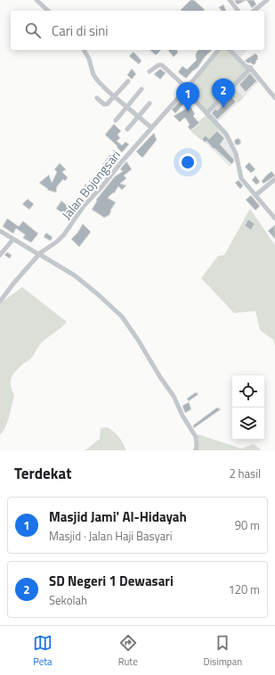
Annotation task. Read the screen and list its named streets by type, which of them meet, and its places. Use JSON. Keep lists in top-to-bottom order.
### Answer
{
  "streets": {
    "street": ["Jalan Bojongsari"]
  },
  "page": {
    "search": "Cari di sini",
    "pins": ["2", "1"],
    "heading": ["Terdekat", "2 hasil"],
    "list": [
      {
        "mark": "1",
        "name": "Masjid Jami' Al-Hidayah",
        "note": "Masjid · Jalan Haji Basyari",
        "value": "90 m"
      },
      {
        "mark": "2",
        "name": "SD Negeri 1 Dewasari",
        "note": "Sekolah",
        "value": "120 m"
      }
    ],
    "nav": ["Peta", "Rute", "Disimpan"]
  }
}
